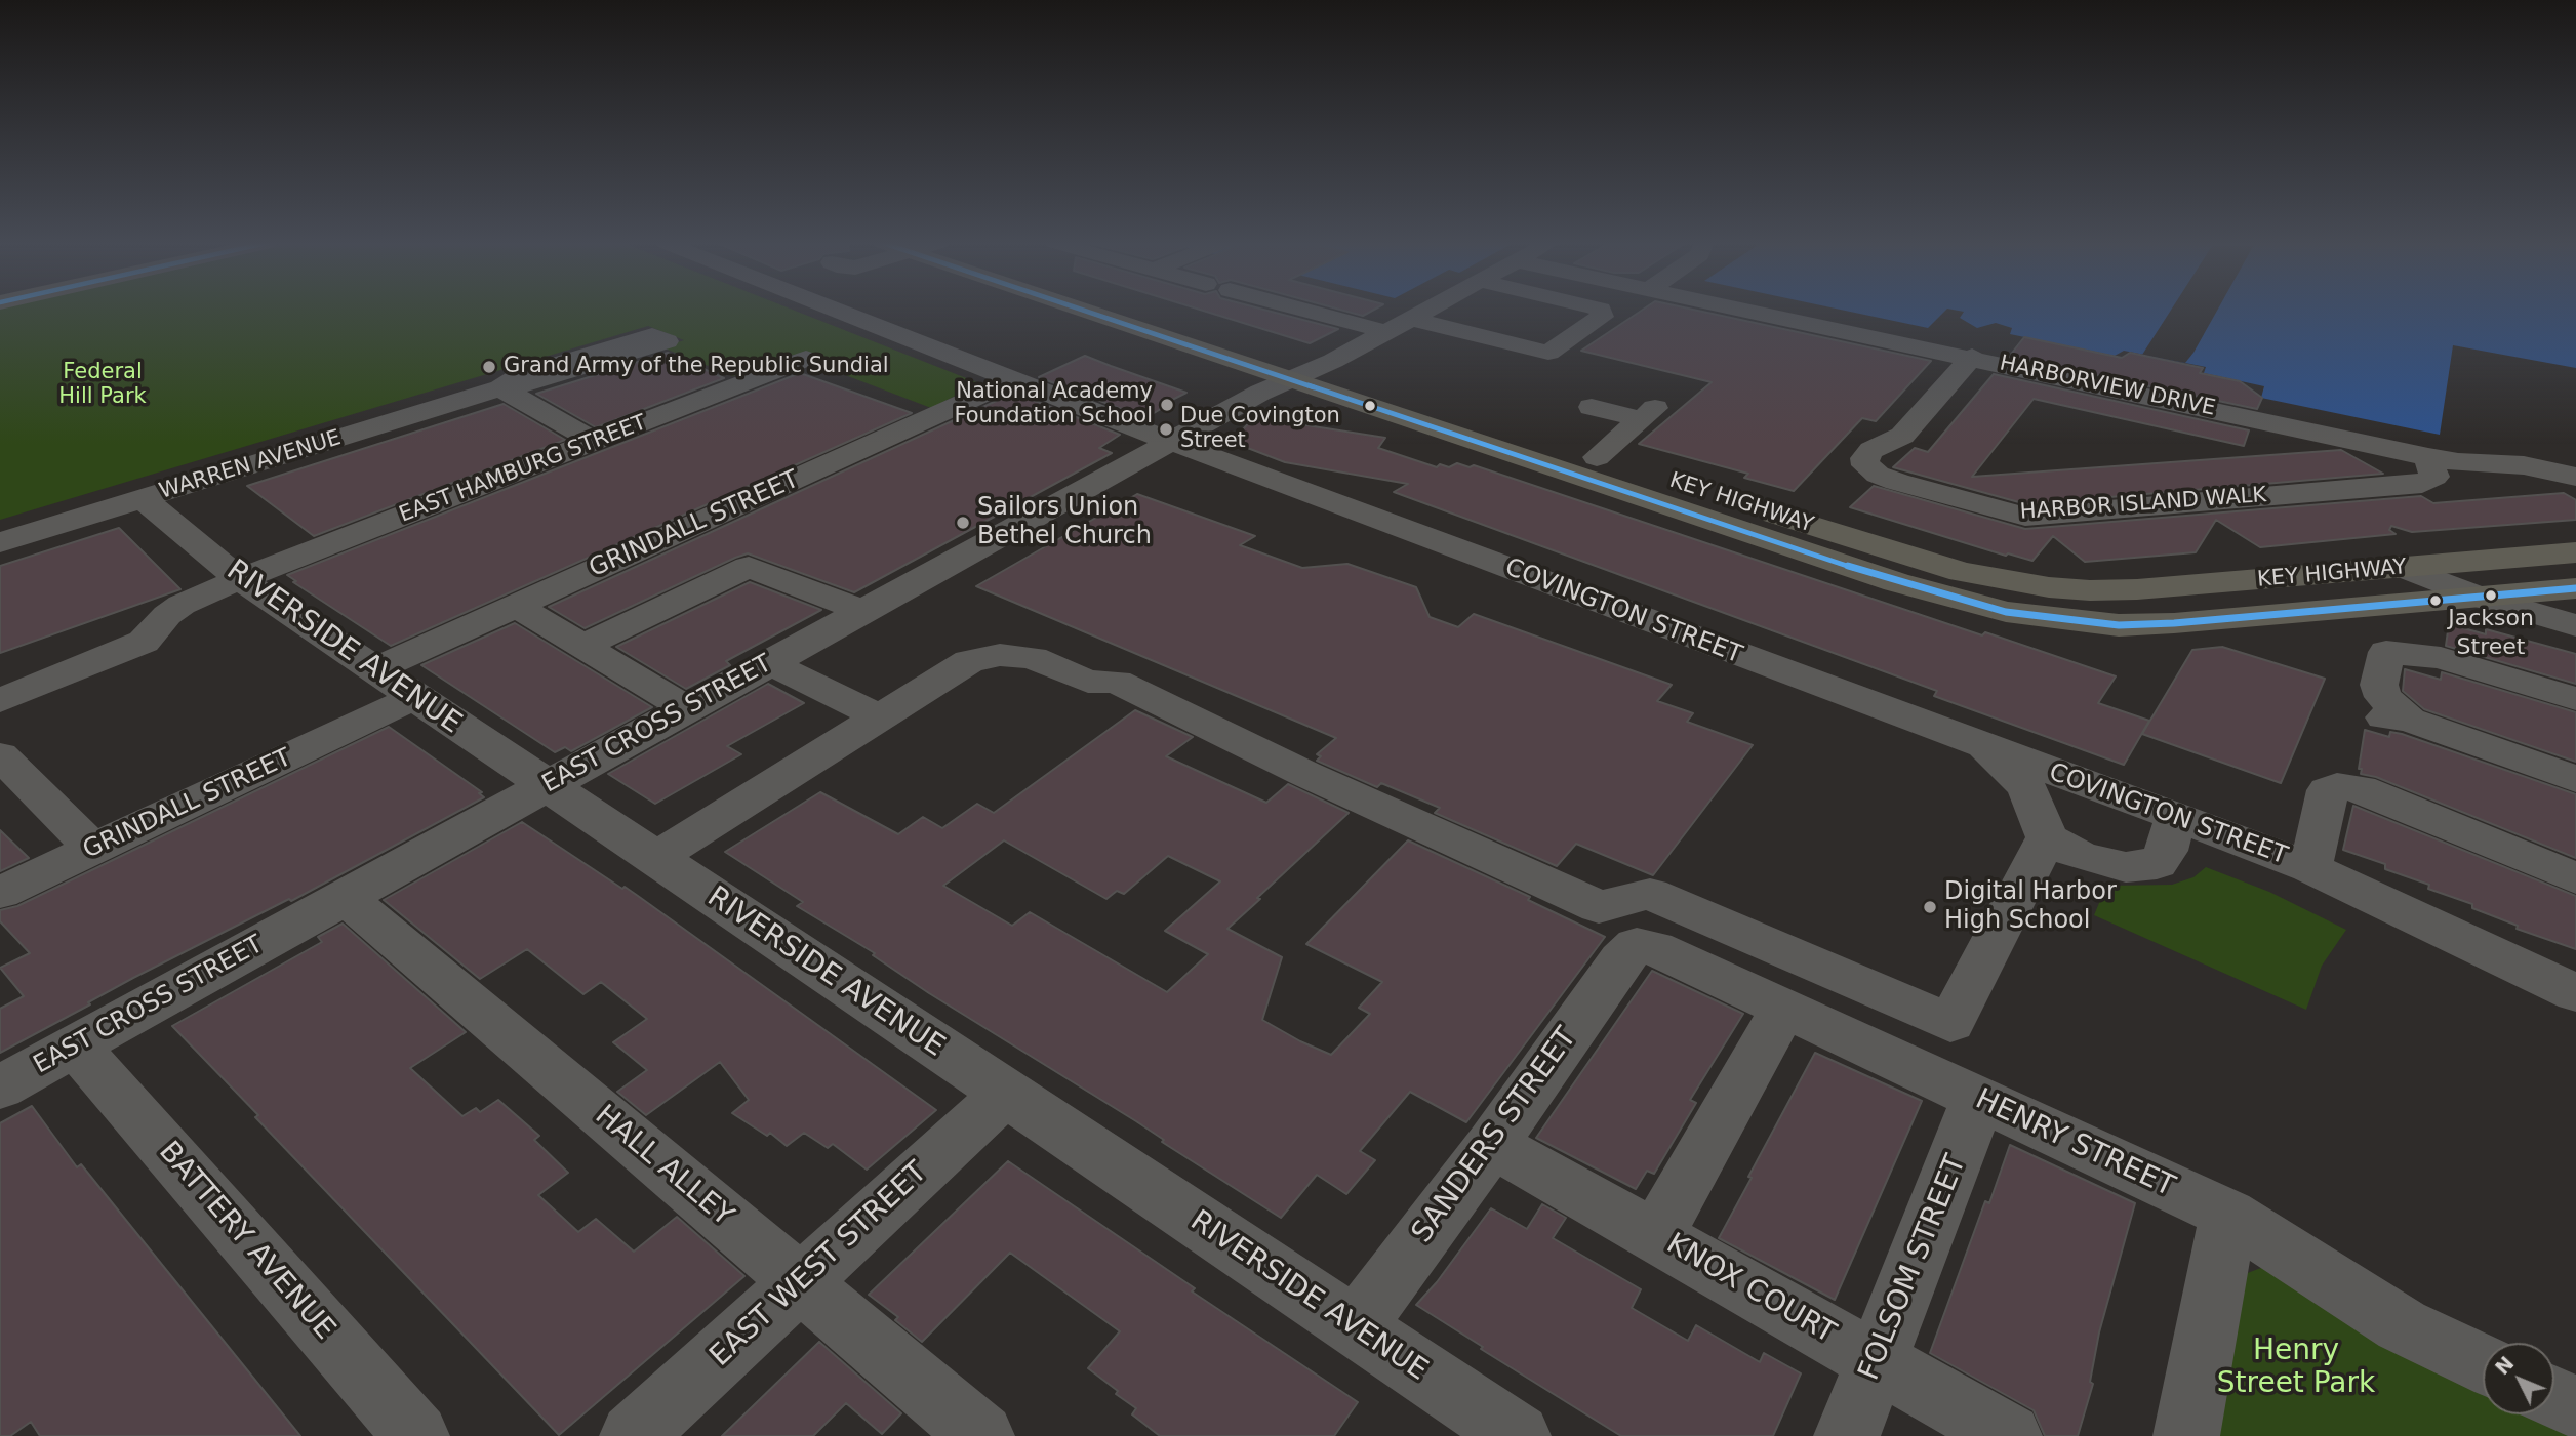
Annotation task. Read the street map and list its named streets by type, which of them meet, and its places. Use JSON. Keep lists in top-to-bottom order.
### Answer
{
  "streets": {
    "main road": ["KEY HIGHWAY"],
    "street": [
      "HARBORVIEW DRIVE",
      "WARREN AVENUE",
      "EAST HAMBURG STREET",
      "HARBOR ISLAND WALK",
      "GRINDALL STREET",
      "COVINGTON STREET",
      "RIVERSIDE AVENUE",
      "EAST CROSS STREET",
      "SANDERS STREET",
      "HENRY STREET",
      "HALL ALLEY",
      "BATTERY AVENUE",
      "EAST WEST STREET",
      "FOLSOM STREET",
      "KNOX COURT"
    ]
  },
  "crossings": [
    ["HARBORVIEW DRIVE", "HARBOR ISLAND WALK"],
    ["WARREN AVENUE", "RIVERSIDE AVENUE"],
    ["EAST HAMBURG STREET", "RIVERSIDE AVENUE"],
    ["KEY HIGHWAY", "EAST CROSS STREET"],
    ["GRINDALL STREET", "COVINGTON STREET"],
    ["GRINDALL STREET", "RIVERSIDE AVENUE"],
    ["COVINGTON STREET", "EAST CROSS STREET"],
    ["RIVERSIDE AVENUE", "EAST CROSS STREET"],
    ["RIVERSIDE AVENUE", "SANDERS STREET"],
    ["RIVERSIDE AVENUE", "EAST WEST STREET"],
    ["EAST CROSS STREET", "HALL ALLEY"],
    ["EAST CROSS STREET", "BATTERY AVENUE"],
    ["SANDERS STREET", "HENRY STREET"],
    ["SANDERS STREET", "KNOX COURT"],
    ["HENRY STREET", "FOLSOM STREET"],
    ["HALL ALLEY", "EAST WEST STREET"],
    ["FOLSOM STREET", "KNOX COURT"]
  ],
  "parks": ["Federal Hill Park", "Henry Street Park"],
  "places": [
    "Grand Army of the Republic Sundial",
    "National Academy Foundation School",
    "Due Covington Street",
    "Sailors Union Bethel Church",
    "Jackson Street",
    "Digital Harbor High School"
  ],
  "north": "top left"
}
